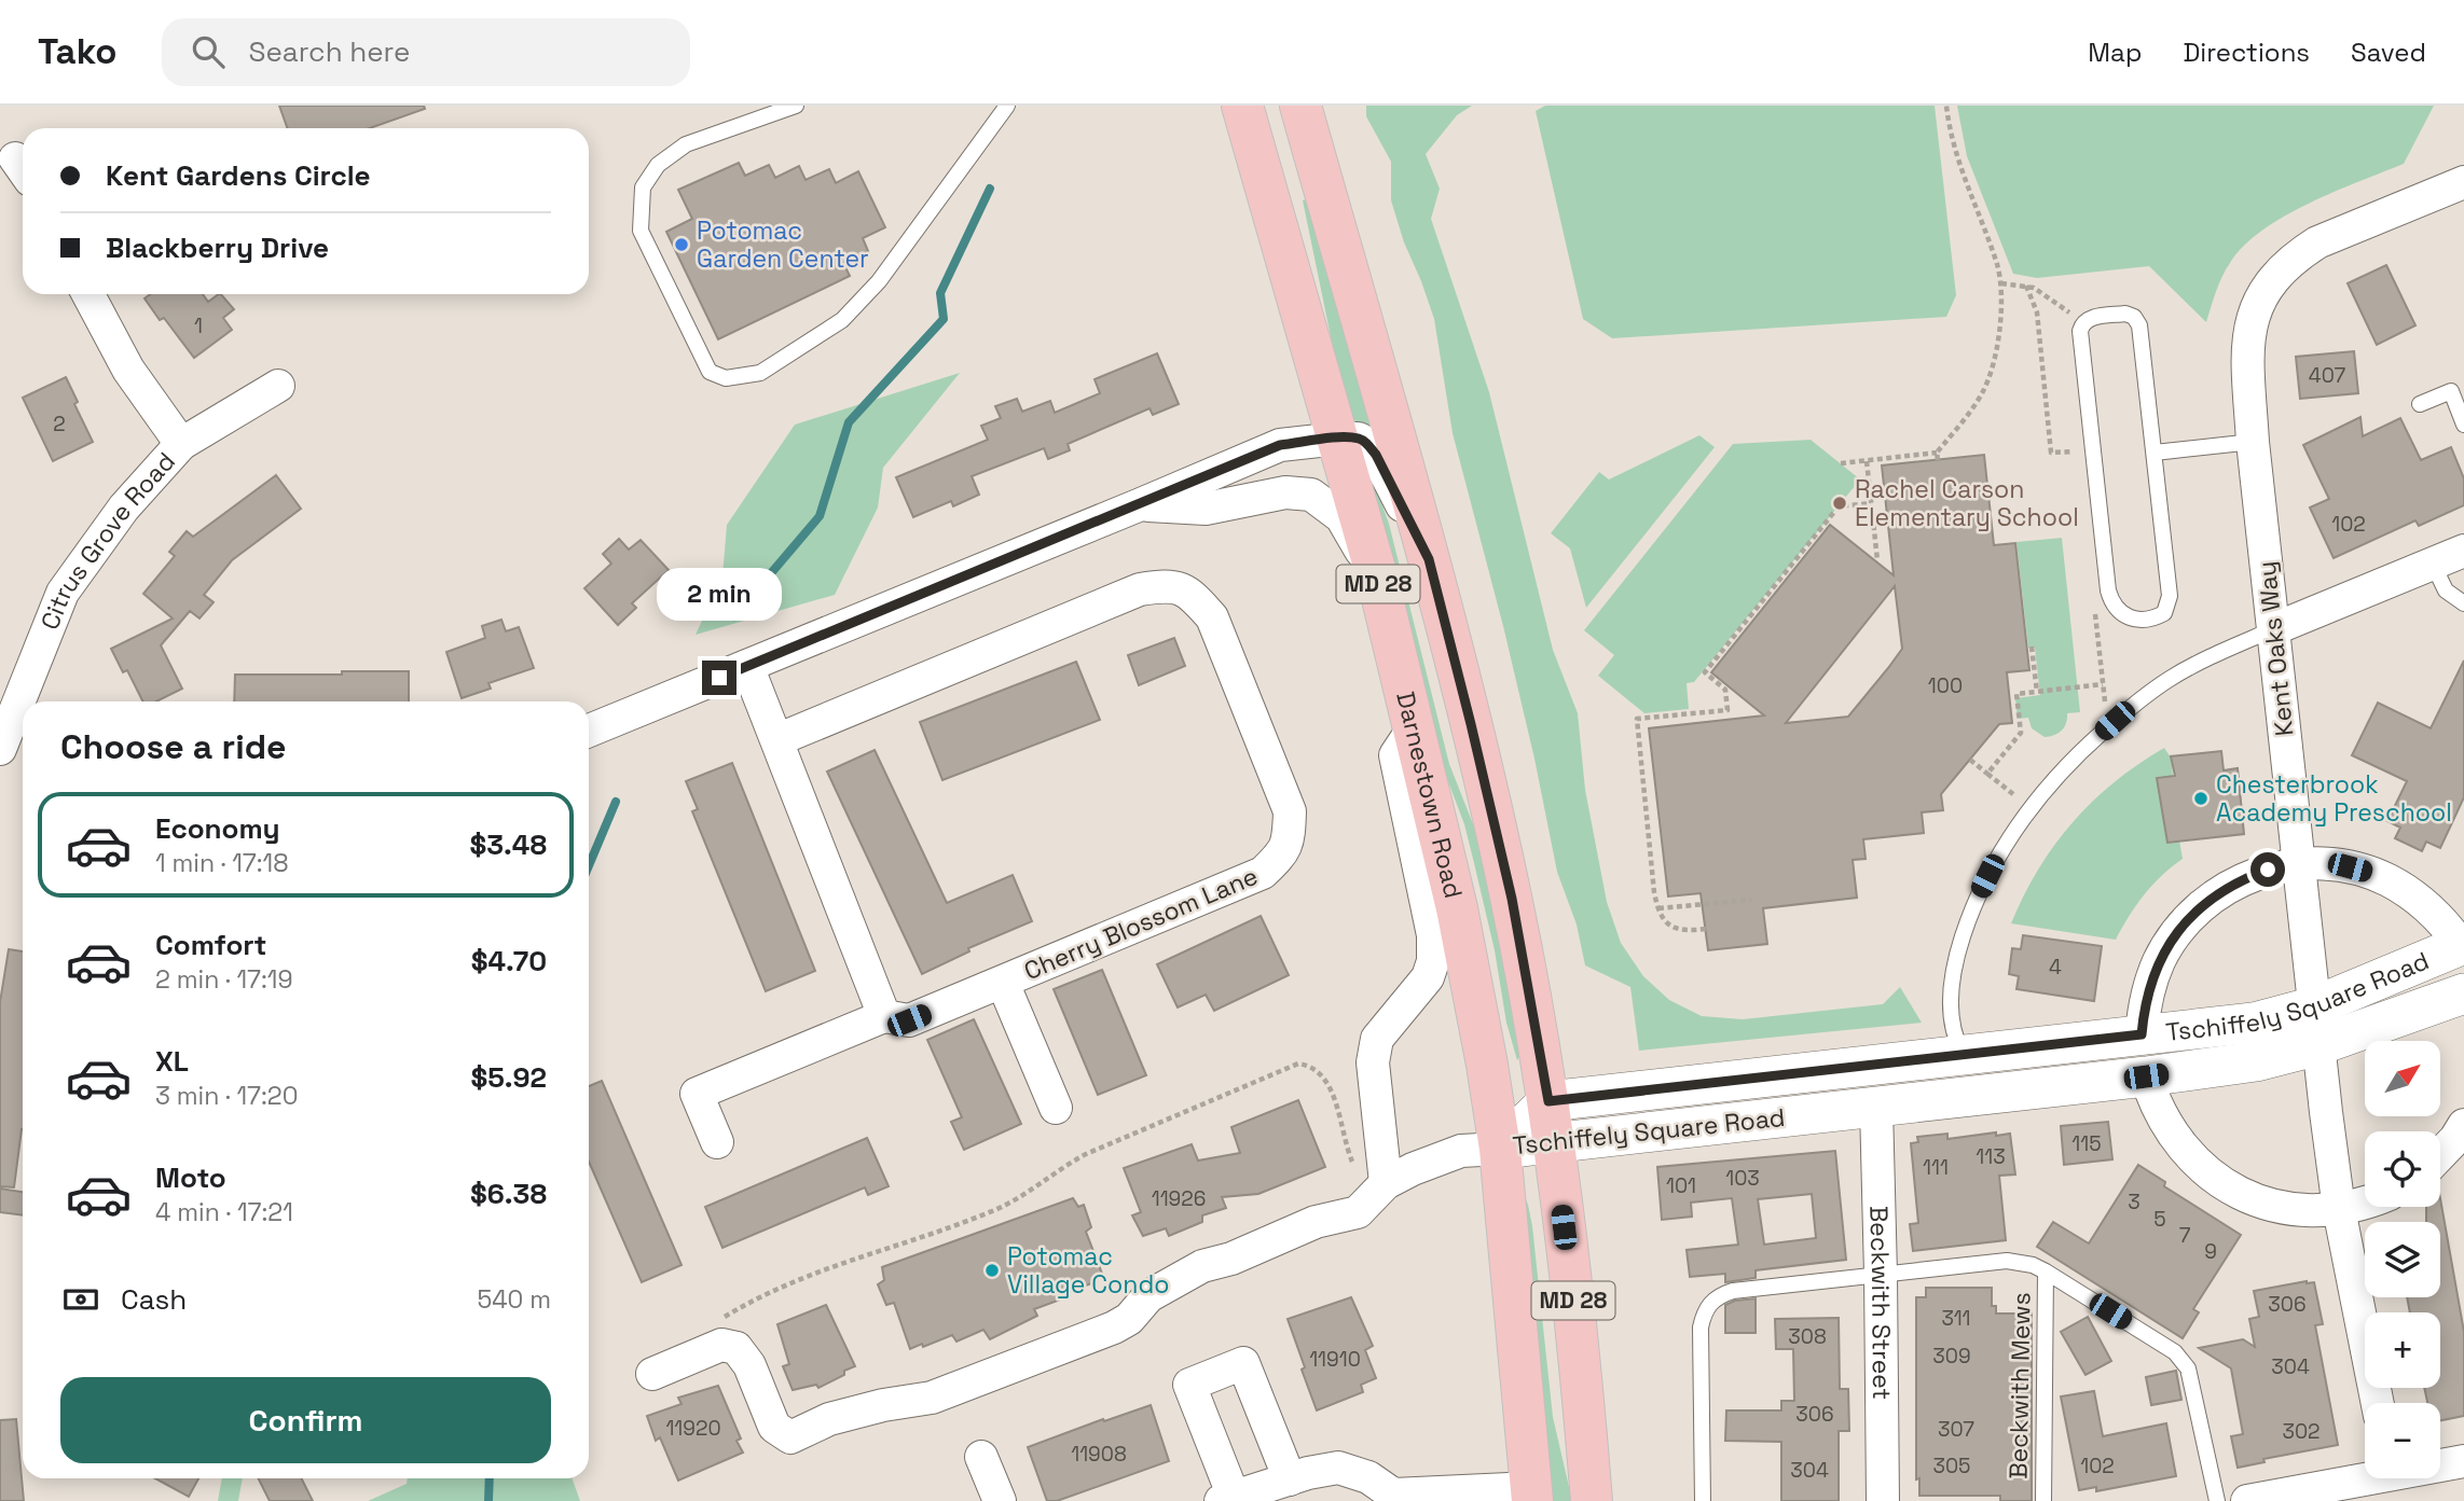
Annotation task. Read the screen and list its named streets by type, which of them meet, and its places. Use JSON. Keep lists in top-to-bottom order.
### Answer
{
  "streets": {
    "main road": ["MD 28", "Darnestown Road"],
    "street": [
      "Citrus Grove Road",
      "Kent Oaks Way",
      "Cherry Blossom Lane",
      "Tschiffely Square Road",
      "Beckwith Street"
    ],
    "lane": ["Beckwith Mews"]
  },
  "crossings": [
    ["MD 28", "Tschiffely Square Road"],
    ["Kent Oaks Way", "Tschiffely Square Road"],
    ["Darnestown Road", "Tschiffely Square Road"],
    ["Tschiffely Square Road", "Beckwith Street"],
    ["Beckwith Street", "Beckwith Mews"]
  ],
  "places": [
    "Potomac Garden Center",
    "Rachel Carson Elementary School",
    "Chesterbrook Academy Preschool",
    "Potomac Village Condo"
  ],
  "house_numbers": [
    "1",
    "407",
    "2",
    "102",
    "100",
    "4",
    "115",
    "113",
    "111",
    "103",
    "101",
    "11926",
    "3",
    "5",
    "7",
    "9",
    "306",
    "311",
    "308",
    "309",
    "11910",
    "304",
    "306",
    "11920",
    "307",
    "302",
    "11908",
    "305",
    "102",
    "304"
  ],
  "north": "top right",
  "page": {
    "header": "Tako",
    "search": "Search here",
    "nav": ["Map", "Directions", "Saved"],
    "banner": ["Kent Gardens Circle", "Blackberry Drive"],
    "bubble": "2 min",
    "heading": "Choose a ride",
    "list": [
      {
        "name": "Economy",
        "note": "1 min · 17:18",
        "value": "$3.48"
      },
      {
        "name": "Comfort",
        "note": "2 min · 17:19",
        "value": "$4.70"
      },
      {
        "name": "XL",
        "note": "3 min · 17:20",
        "value": "$5.92"
      },
      {
        "name": "Moto",
        "note": "4 min · 17:21",
        "value": "$6.38"
      }
    ],
    "map_buttons": ["+", "−"],
    "pay": ["Cash", "540 m"],
    "buttons": "Confirm"
  }
}
